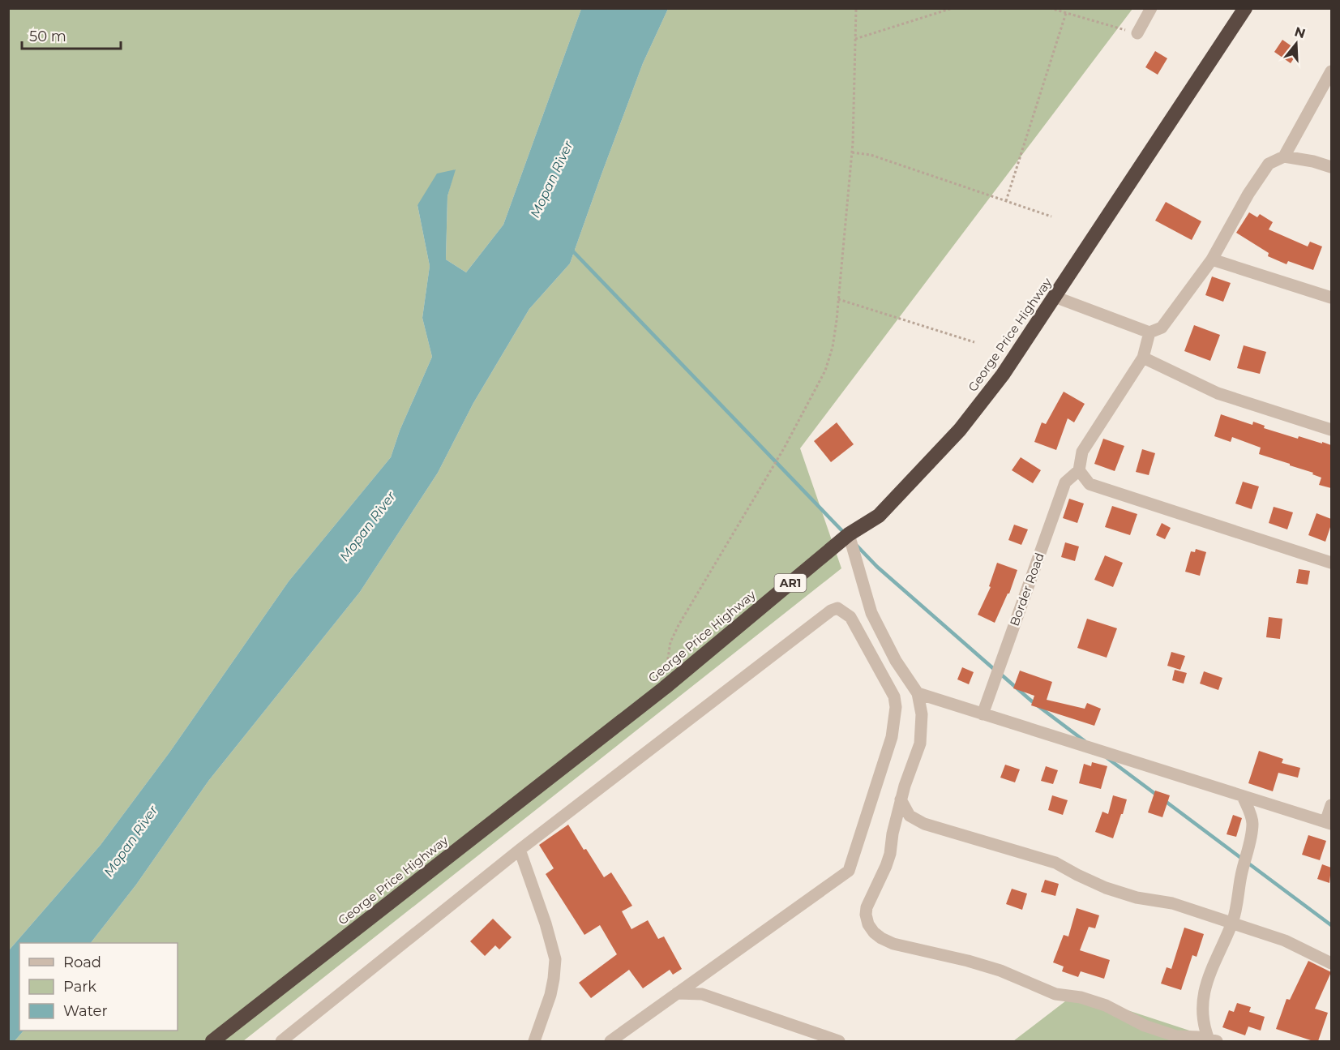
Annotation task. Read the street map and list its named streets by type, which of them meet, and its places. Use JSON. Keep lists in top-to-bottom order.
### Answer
{
  "streets": {
    "highway": ["George Price Highway", "AR1"],
    "street": ["Border Road"]
  },
  "water": ["Mopan River"],
  "legend": ["Road", "Park", "Water"],
  "scale_bar": "50 m",
  "north": "top"
}
